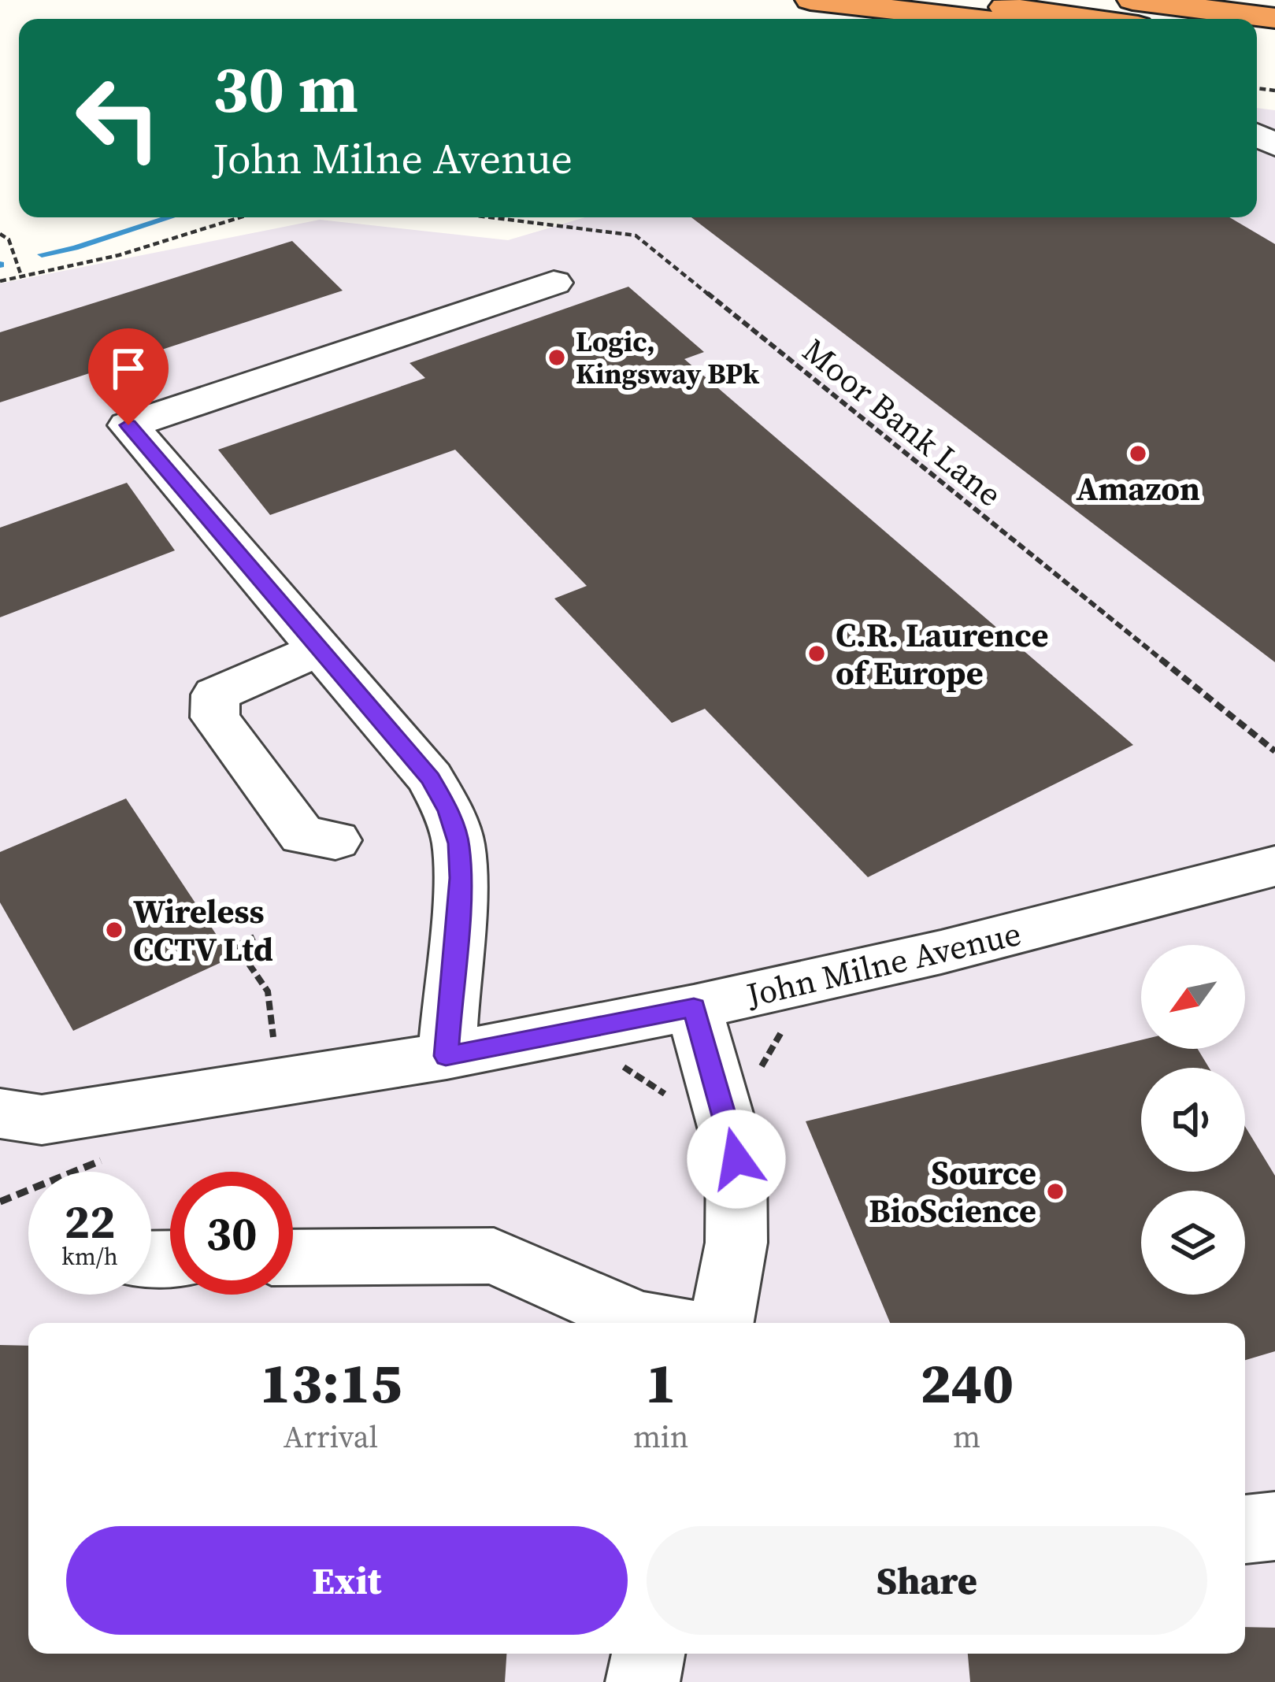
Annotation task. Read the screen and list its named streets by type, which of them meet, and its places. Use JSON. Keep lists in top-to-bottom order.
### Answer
{
  "streets": {
    "street": ["John Milne Avenue"],
    "path": ["Moor Bank Lane"]
  },
  "places": [
    "Logic, Kingsway BPk",
    "Amazon",
    "C.R. Laurence of Europe",
    "Wireless CCTV Ltd",
    "Source BioScience"
  ],
  "north": "bottom left",
  "page": {
    "turn": ["30 m", "John Milne Avenue"],
    "speed": "22 km/h",
    "limit": "30",
    "eta": [
      "13:15",
      "Arrival",
      "1",
      "min",
      "240",
      "m"
    ],
    "buttons": ["Exit", "Share"]
  }
}
